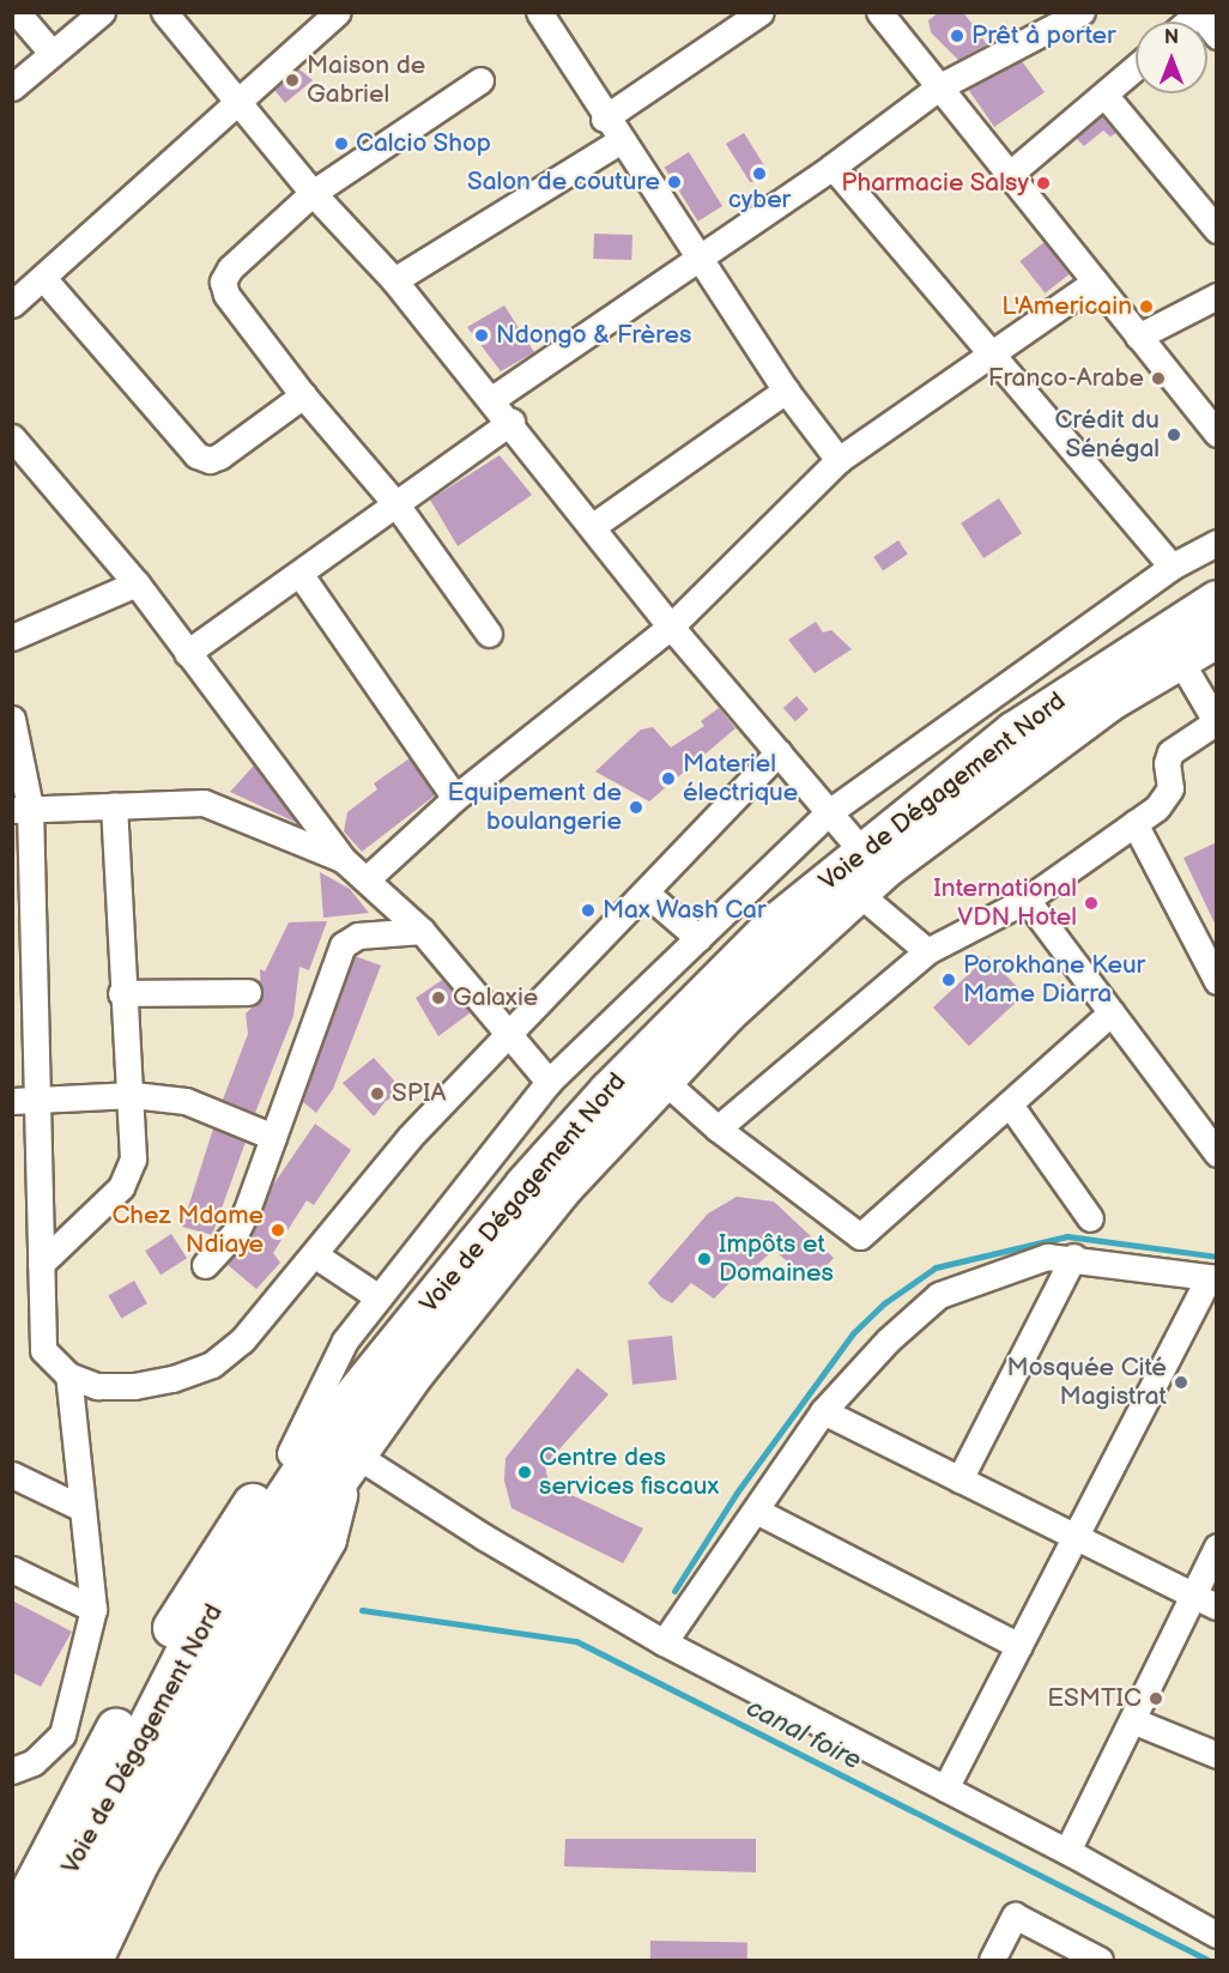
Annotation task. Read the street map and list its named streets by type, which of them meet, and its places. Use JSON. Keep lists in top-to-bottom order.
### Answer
{
  "streets": {
    "highway": ["Voie de Dégagement Nord"]
  },
  "water": ["canal foire"],
  "places": [
    "Prêt à porter",
    "Maison de Gabriel",
    "Calcio Shop",
    "cyber",
    "Salon de couture",
    "Pharmacie Salsy",
    "L'Americain",
    "Ndongo & Frères",
    "Franco-Arabe",
    "Crédit du Sénégal",
    "Materiel électrique",
    "Equipement de boulangerie",
    "International VDN Hotel",
    "Max Wash Car",
    "Porokhane Keur Mame Diarra",
    "Galaxie",
    "SPIA",
    "Chez Mdame Ndiaye",
    "Impôts et Domaines",
    "Mosquée Cité Magistrat",
    "Centre des services fiscaux",
    "ESMTIC"
  ],
  "north": "top"
}
